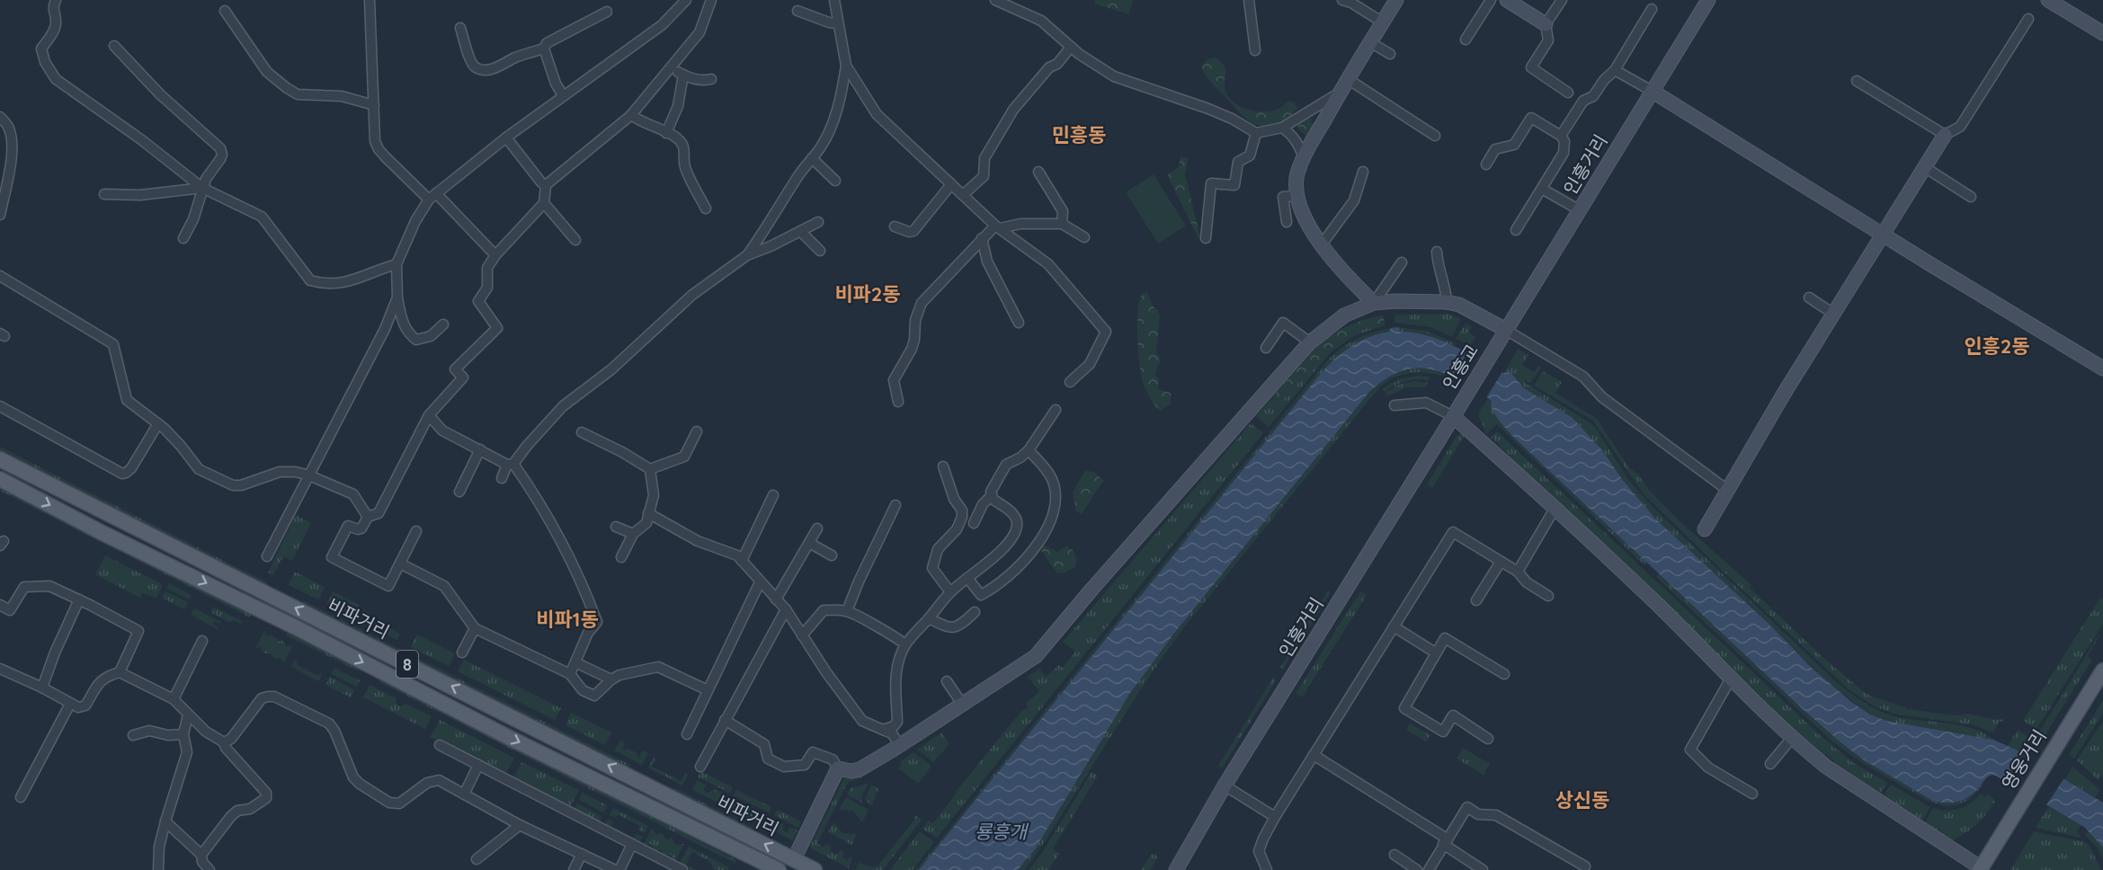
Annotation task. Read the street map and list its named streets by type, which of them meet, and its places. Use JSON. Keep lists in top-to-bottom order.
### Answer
{
  "streets": {
    "main road": ["비파거리", "8", "영웅거리"],
    "street": ["인흥거리", "인흥교"]
  },
  "crossings": [
    ["인흥거리", "인흥교"]
  ],
  "districts": [
    "민흥동",
    "비파2동",
    "인흥2동",
    "비파1동",
    "상신동"
  ],
  "water": ["룡흥개"]
}
